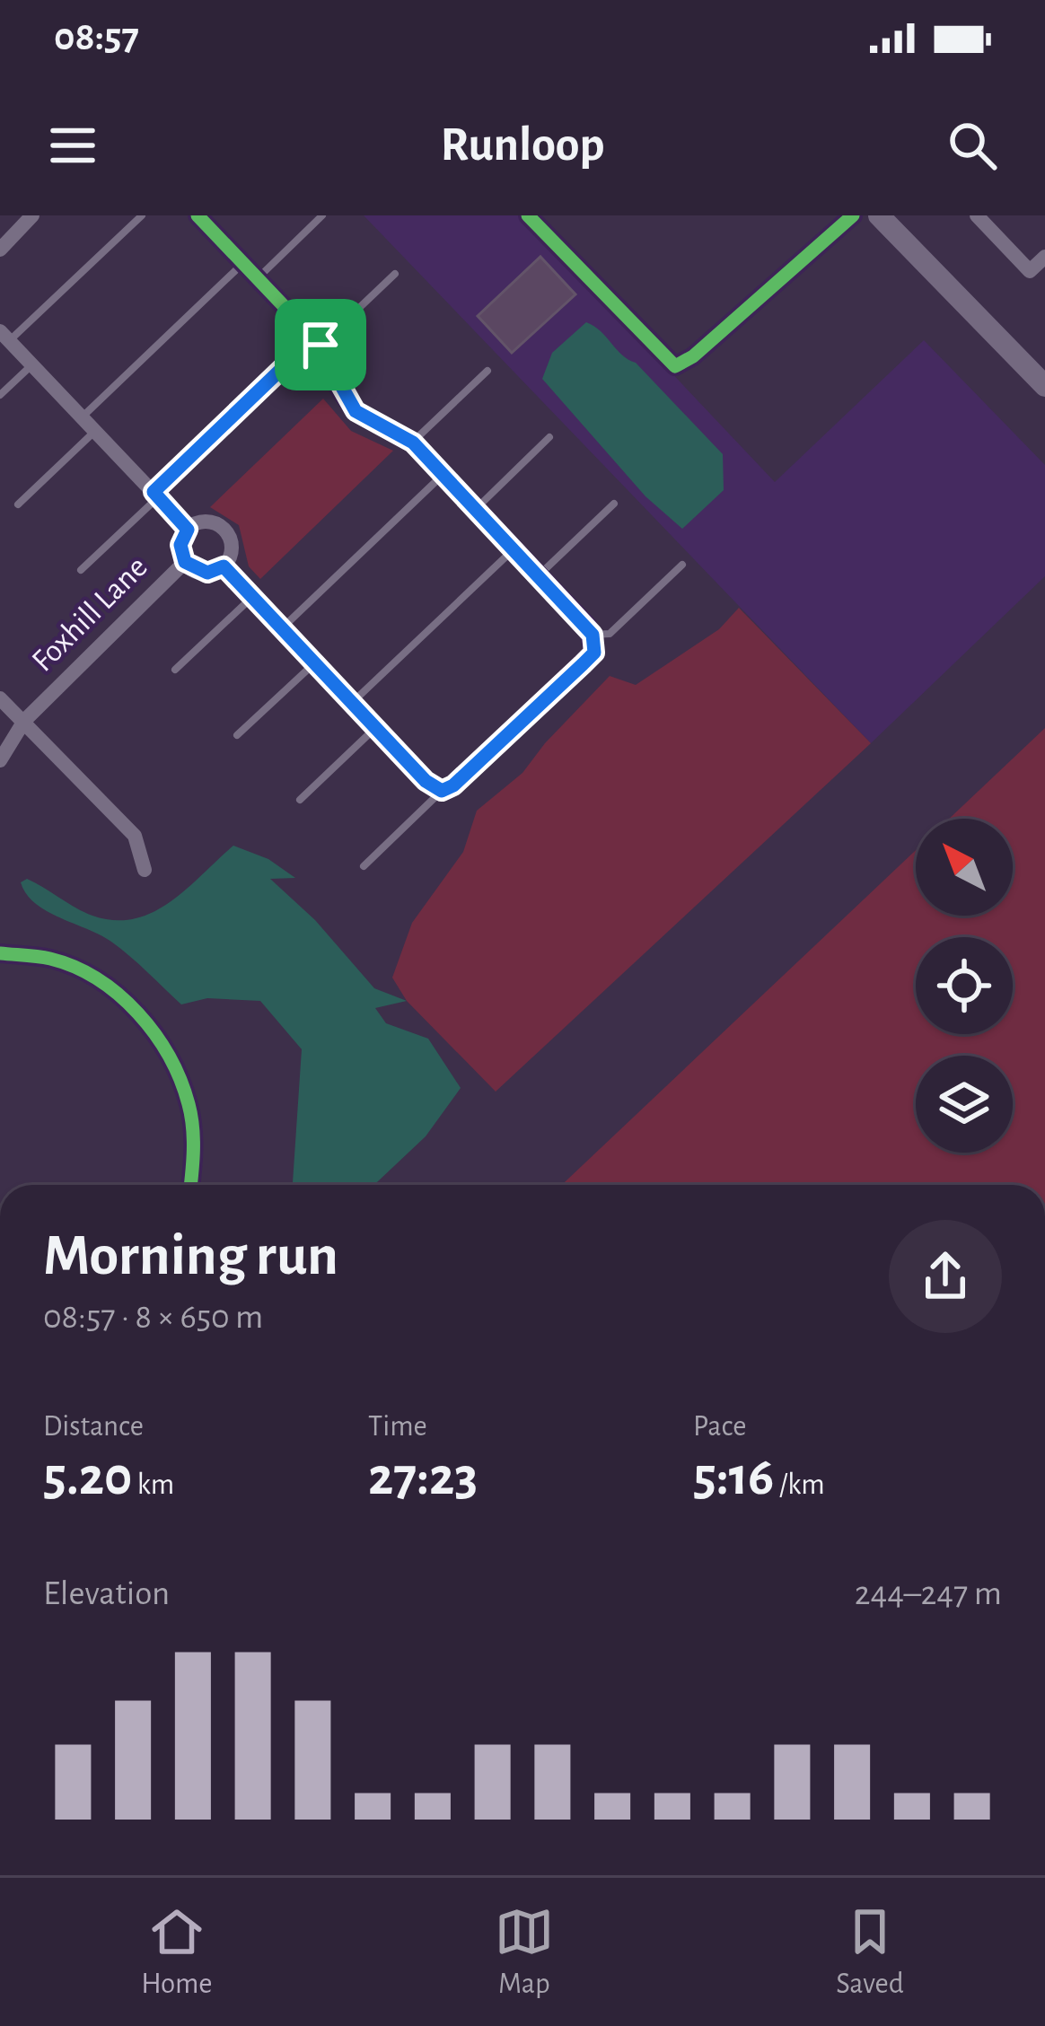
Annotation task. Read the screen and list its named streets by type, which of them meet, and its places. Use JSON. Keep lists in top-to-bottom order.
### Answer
{
  "streets": {
    "street": ["Foxhill Lane"]
  },
  "north": "top left",
  "page": {
    "status": "08:57",
    "header": "Runloop",
    "heading": ["Morning run", "08:57 · 8 × 650 m"],
    "stats": [
      ["Distance", "5.20 km"],
      ["Time", "27:23"],
      ["Pace", "5:16 /km"]
    ],
    "chart": ["Elevation", "244–247 m"],
    "tabs": ["Home", "Map", "Saved"]
  }
}
